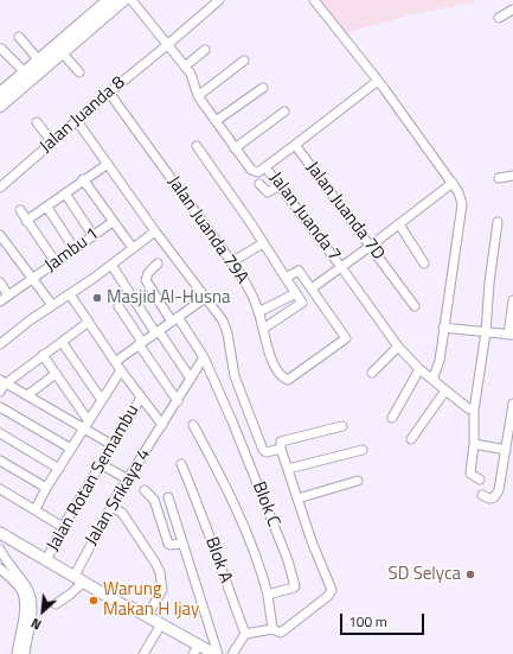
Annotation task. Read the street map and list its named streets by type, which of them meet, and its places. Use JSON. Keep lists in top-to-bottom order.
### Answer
{
  "streets": {
    "street": [
      "Jalan Juanda 8",
      "Jalan Juanda 7D",
      "Jalan Juanda 7",
      "Jalan Juanda 79A",
      "Jambu 1",
      "Jalan Rotan Semambu",
      "Jalan Srikaya 4",
      "Blok C",
      "Blok A"
    ]
  },
  "crossings": [
    ["Jalan Juanda 8", "Jalan Juanda 7"],
    ["Jalan Juanda 8", "Jalan Juanda 79A"],
    ["Jalan Juanda 7D", "Jalan Juanda 7"],
    ["Jalan Srikaya 4", "Blok C"]
  ],
  "places": ["Masjid Al-Husna", "SD Selyca", "Warung Makan H Ijay"],
  "scale_bar": "100 m",
  "north": "bottom left"
}
